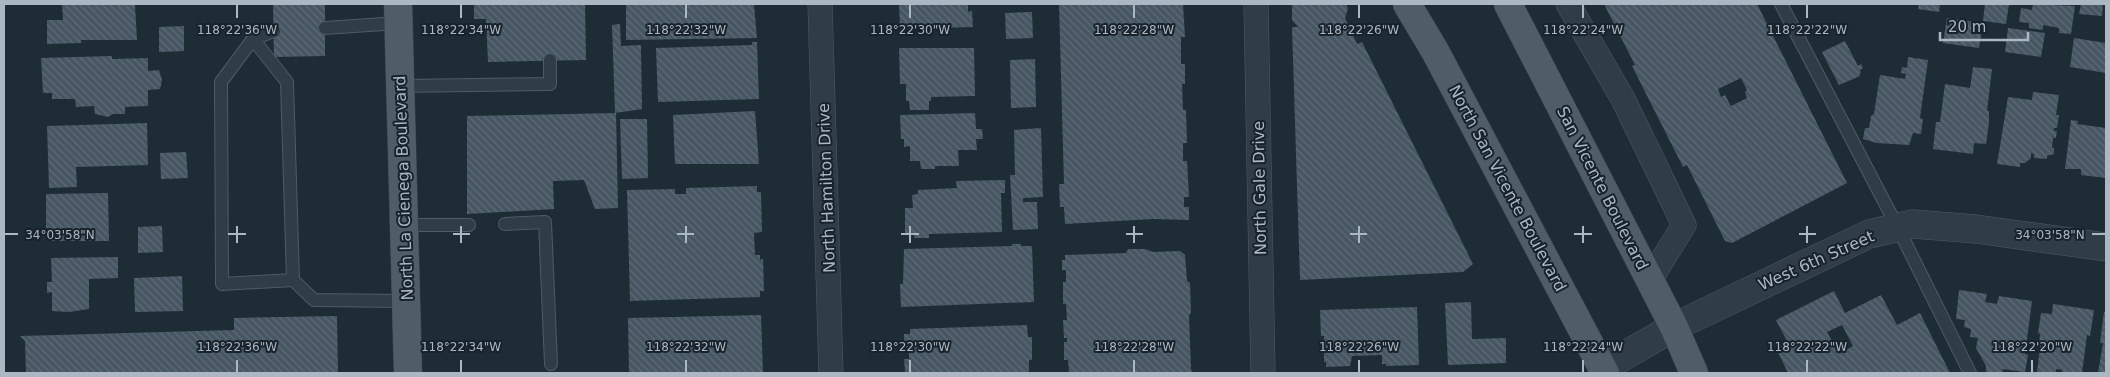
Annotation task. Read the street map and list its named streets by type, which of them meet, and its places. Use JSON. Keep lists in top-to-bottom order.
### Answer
{
  "streets": {
    "main road": ["North La Cienega Boulevard", "North San Vicente Boulevard", "San Vicente Boulevard"],
    "street": ["North Hamilton Drive", "North Gale Drive", "West 6th Street"]
  },
  "crossings": [
    ["North San Vicente Boulevard", "West 6th Street"],
    ["San Vicente Boulevard", "West 6th Street"]
  ],
  "scale_bar": "20 m",
  "coordinates": [
    "118°22'36\"W",
    "118°22'34\"W",
    "118°22'32\"W",
    "118°22'30\"W",
    "118°22'28\"W",
    "118°22'26\"W",
    "118°22'24\"W",
    "118°22'22\"W",
    "34°03'58\"N",
    "118°22'20\"W"
  ]
}
